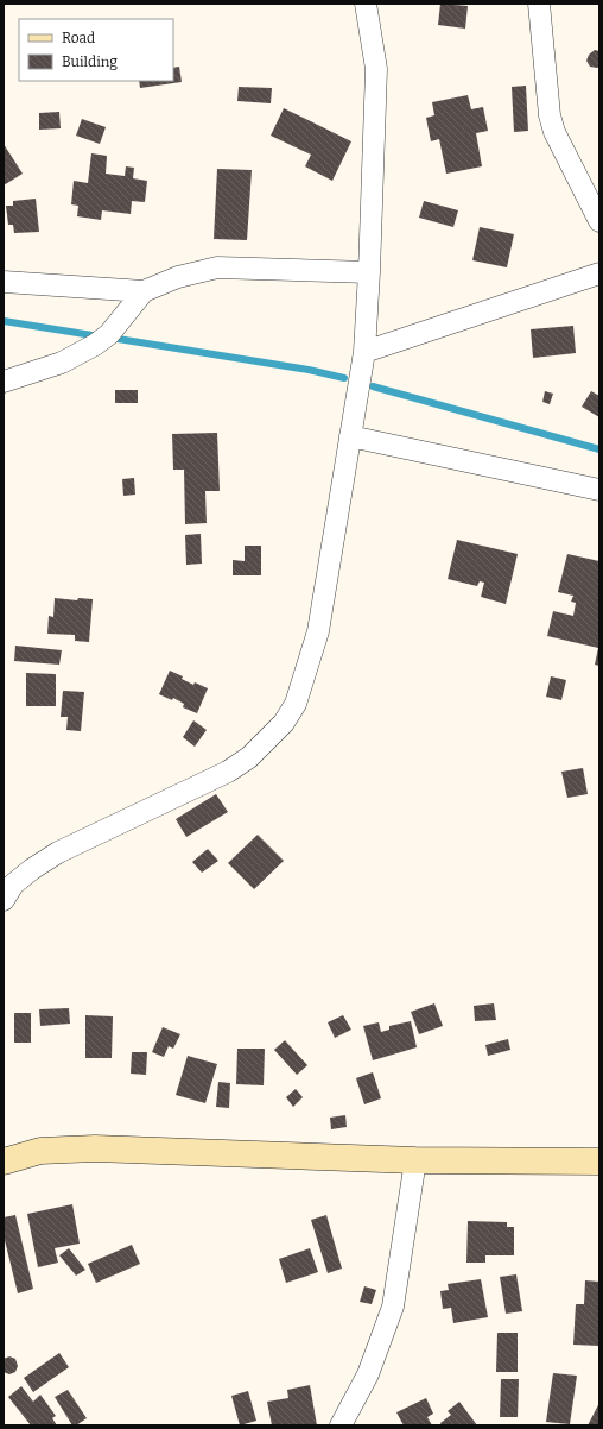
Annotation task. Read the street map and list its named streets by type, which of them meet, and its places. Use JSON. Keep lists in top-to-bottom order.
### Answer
{
  "legend": ["Road", "Building"]
}
